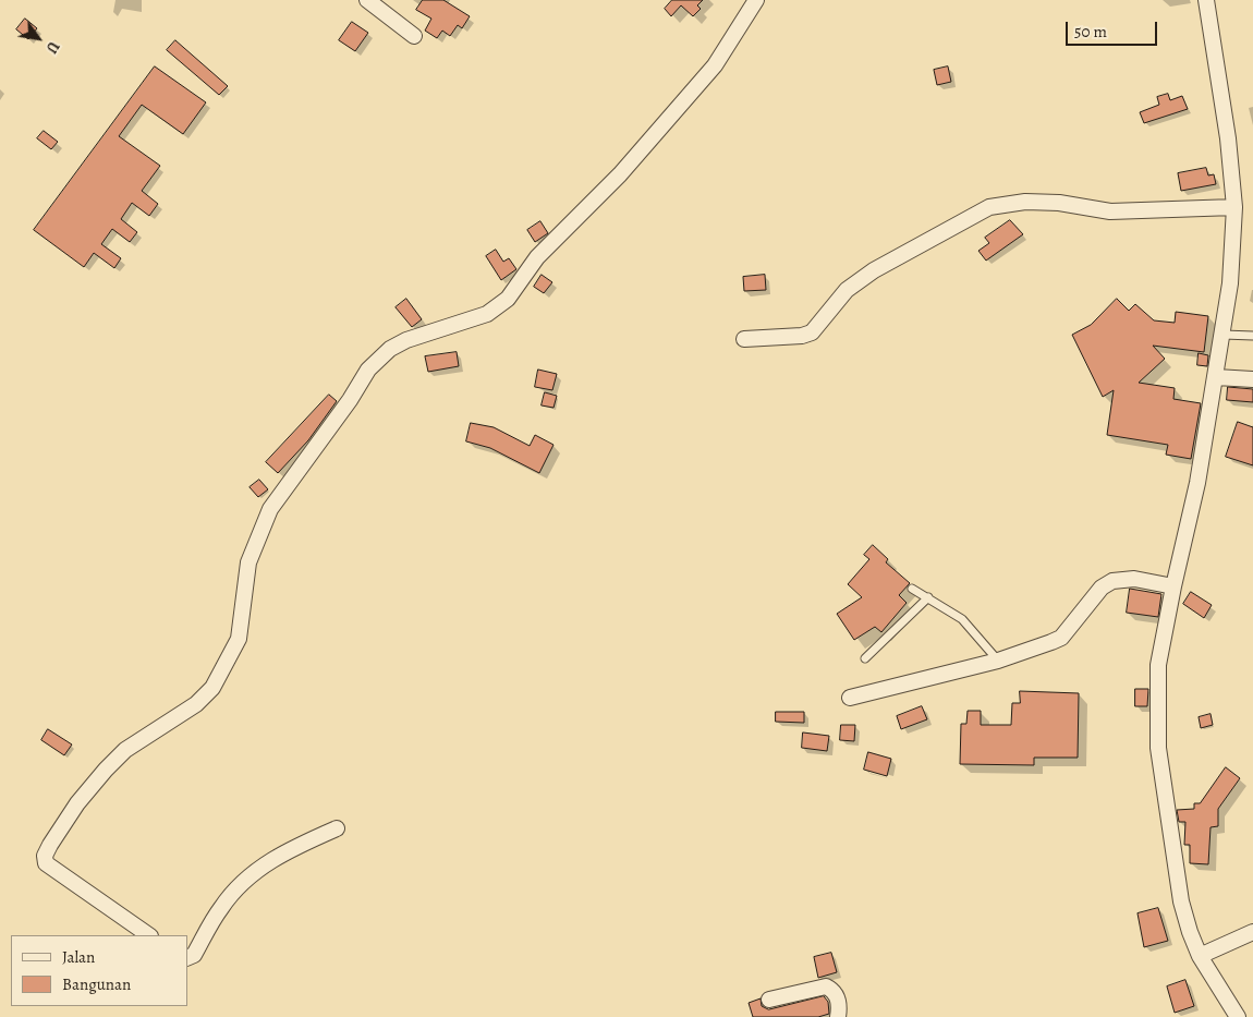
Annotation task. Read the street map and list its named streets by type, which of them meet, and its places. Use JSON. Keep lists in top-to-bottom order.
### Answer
{
  "legend": ["Jalan", "Bangunan"],
  "scale_bar": "50 m",
  "north": "bottom right"
}
